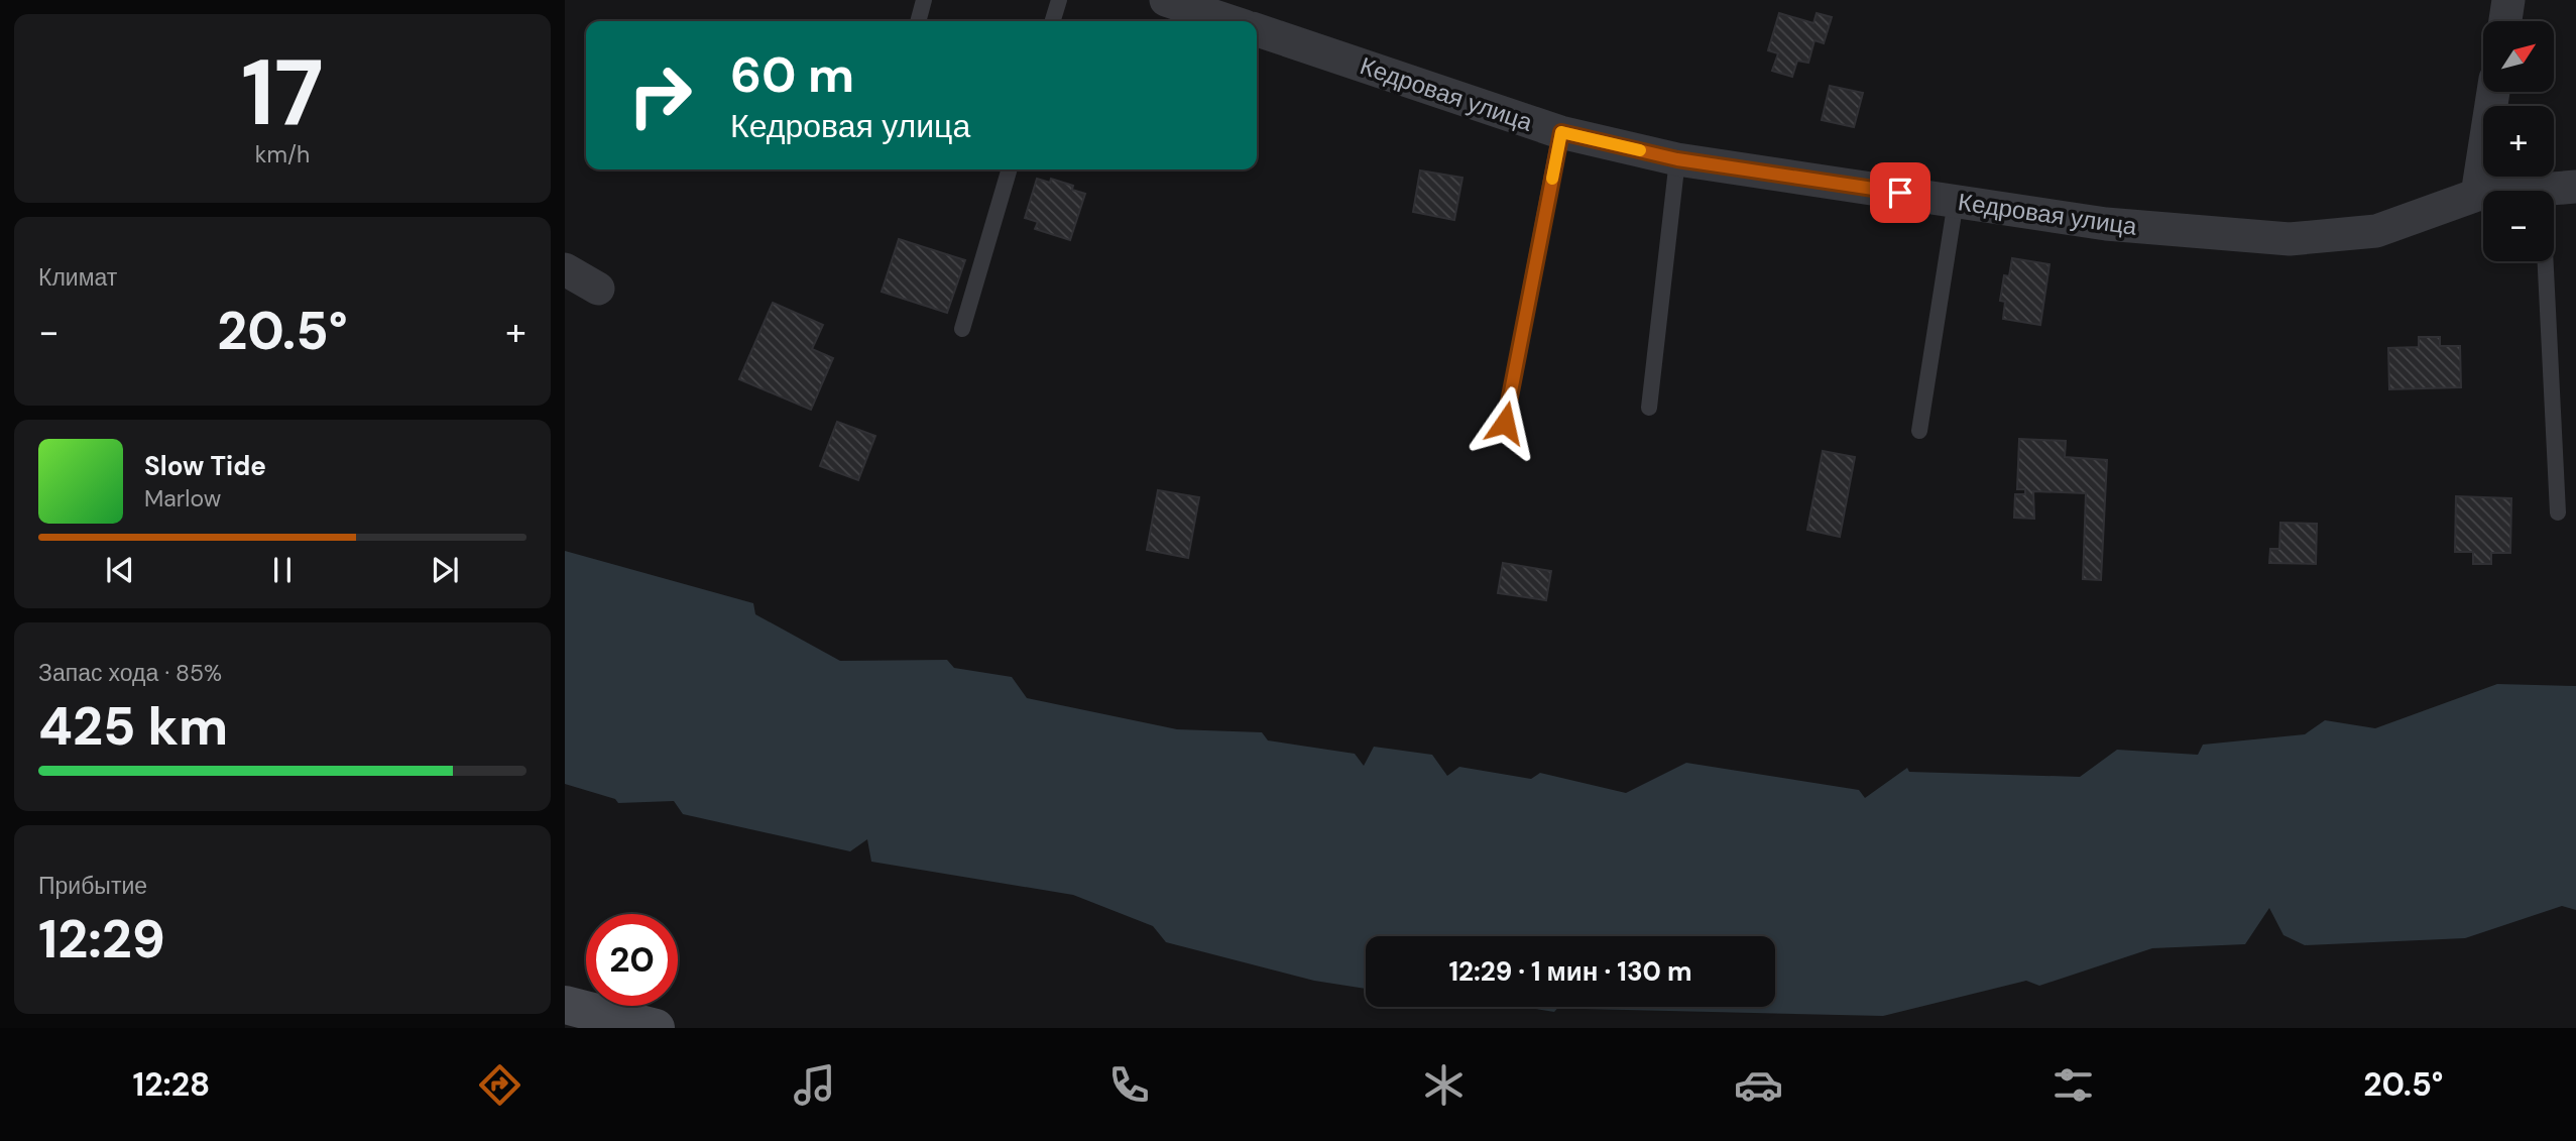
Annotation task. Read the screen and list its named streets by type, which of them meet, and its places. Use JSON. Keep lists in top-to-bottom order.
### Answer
{
  "streets": {
    "street": ["Кедровая улица"]
  },
  "north": "top right",
  "page": {
    "tile": [
      ["17", "km/h"],
      "Климат",
      ["Запас хода · 85%", "425 km"],
      ["Прибытие", "12:29"]
    ],
    "map_buttons": ["+", "−"],
    "turn": ["60 m", "Кедровая улица"],
    "heat": ["−", "20.5°", "+"],
    "song": ["Slow Tide", "Marlow"],
    "limit": "20",
    "trip": "12:29 · 1 мин · 130 m",
    "tabs": ["12:28", "20.5°"]
  }
}
